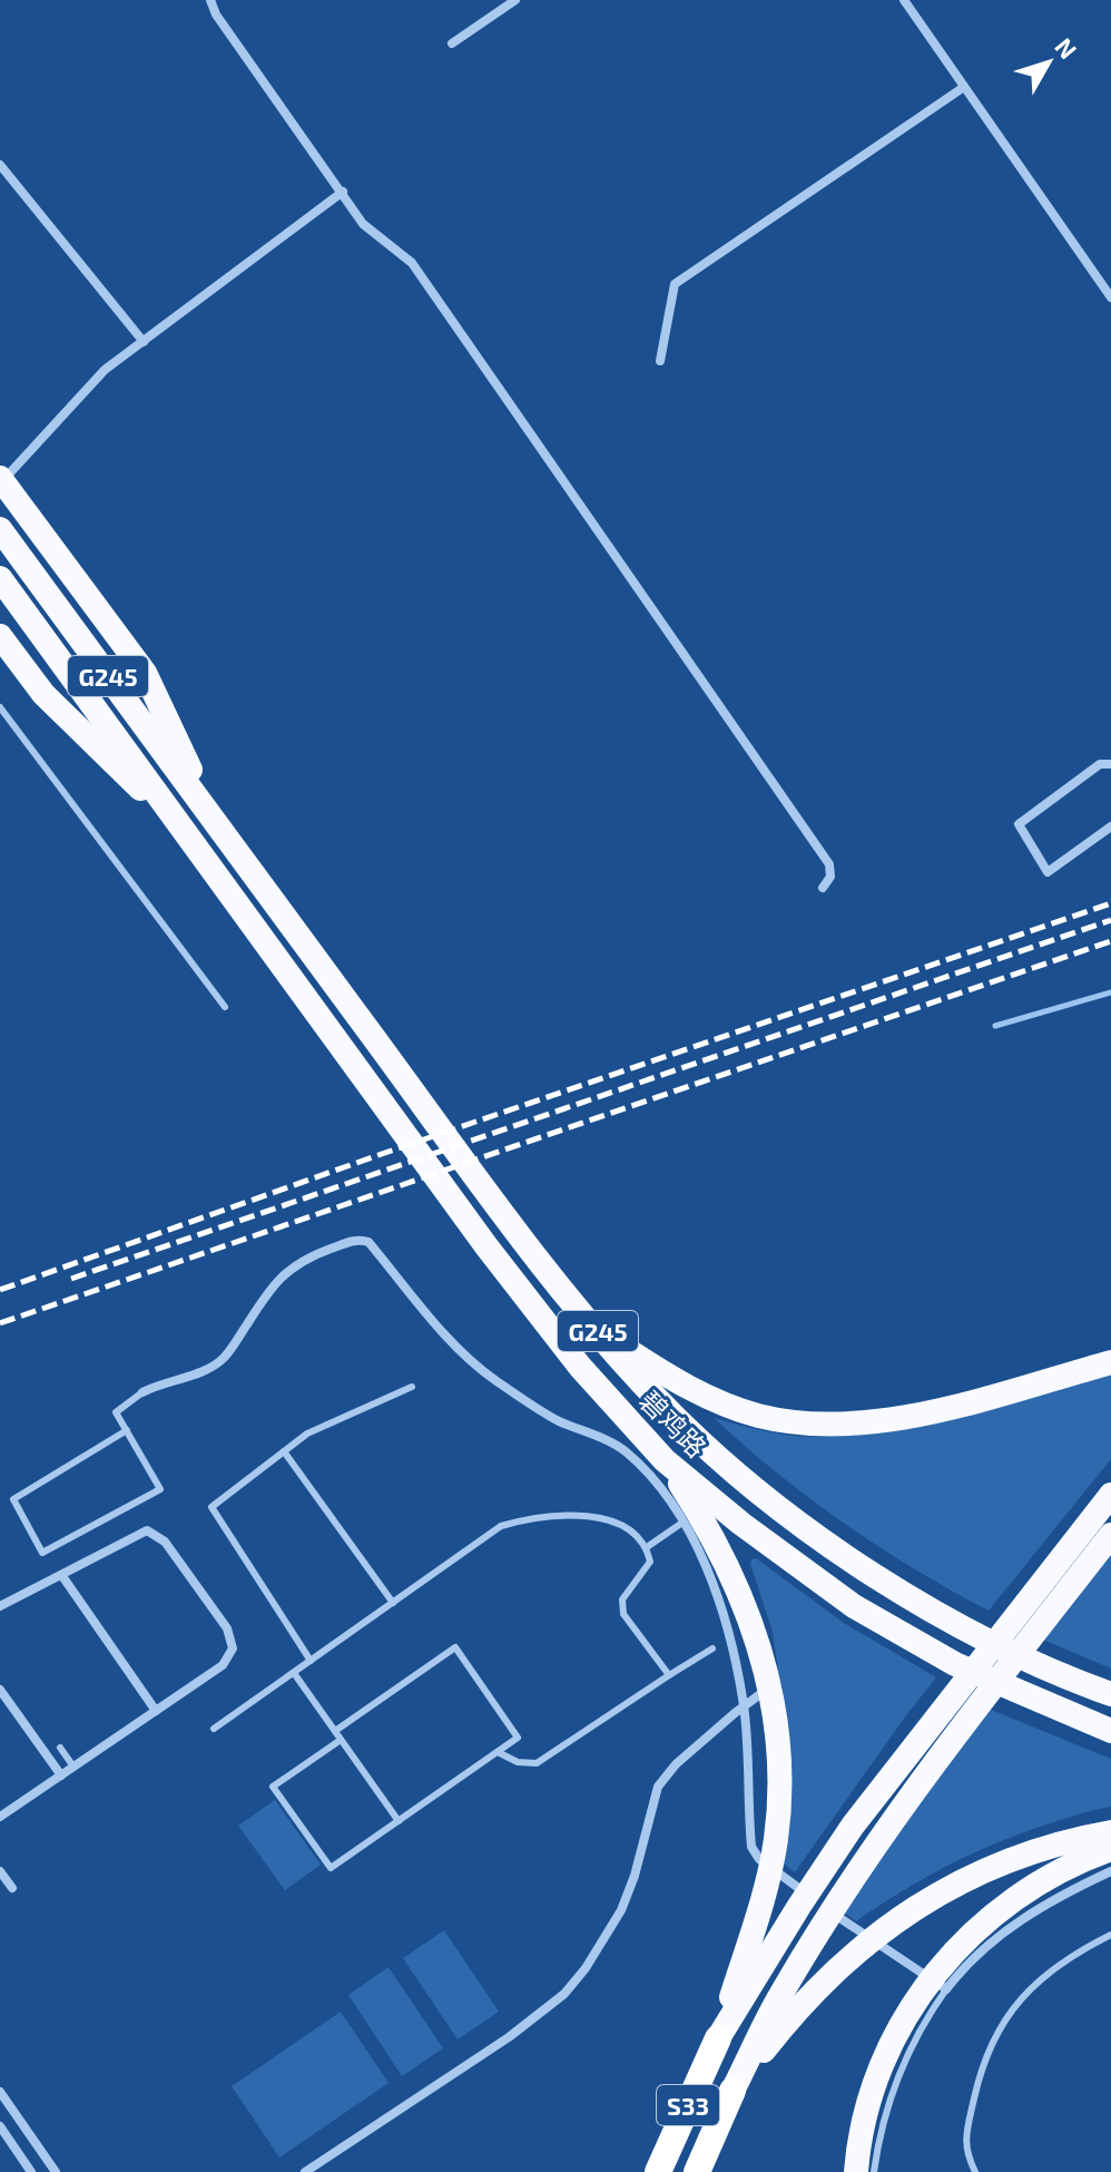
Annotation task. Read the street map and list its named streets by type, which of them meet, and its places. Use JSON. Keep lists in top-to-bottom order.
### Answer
{
  "streets": {
    "highway": ["G245", "碧鸡路", "S33"]
  },
  "crossings": [
    ["G245", "碧鸡路"]
  ],
  "north": "top right"
}
